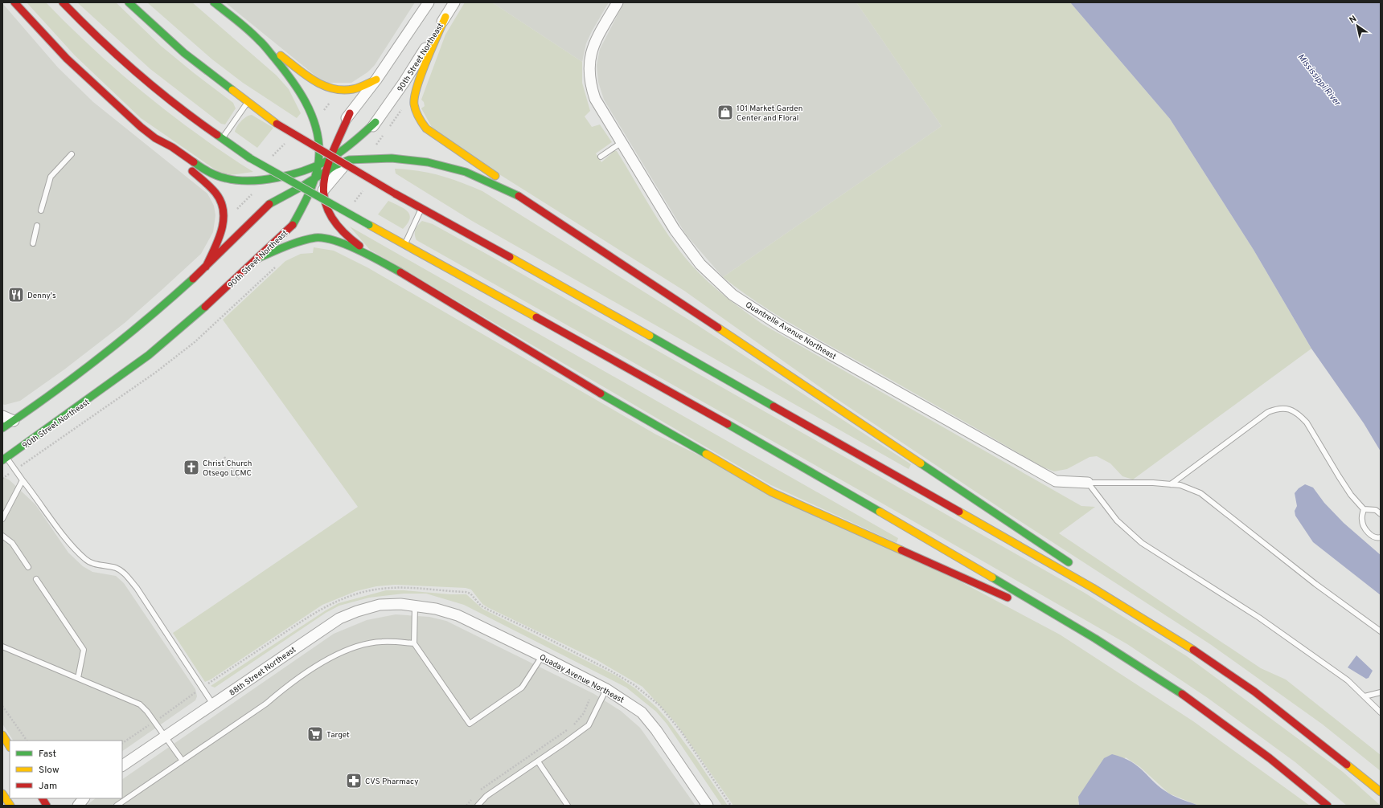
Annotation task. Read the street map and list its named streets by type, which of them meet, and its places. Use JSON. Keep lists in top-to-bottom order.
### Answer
{
  "streets": {
    "main road": ["90th Street Northeast"],
    "street": ["Quantrelle Avenue Northeast", "88th Street Northeast", "Quaday Avenue Northeast"]
  },
  "crossings": [
    ["88th Street Northeast", "Quaday Avenue Northeast"]
  ],
  "water": ["Mississippi River"],
  "places": {
    "shop": ["101 Market Garden Center and Floral"],
    "restaurant": ["Denny's"],
    "church": ["Christ Church Otsego LCMC"],
    "supermarket": ["Target"],
    "pharmacy": ["CVS Pharmacy"]
  },
  "legend": ["Fast", "Slow", "Jam"],
  "north": "top left"
}
